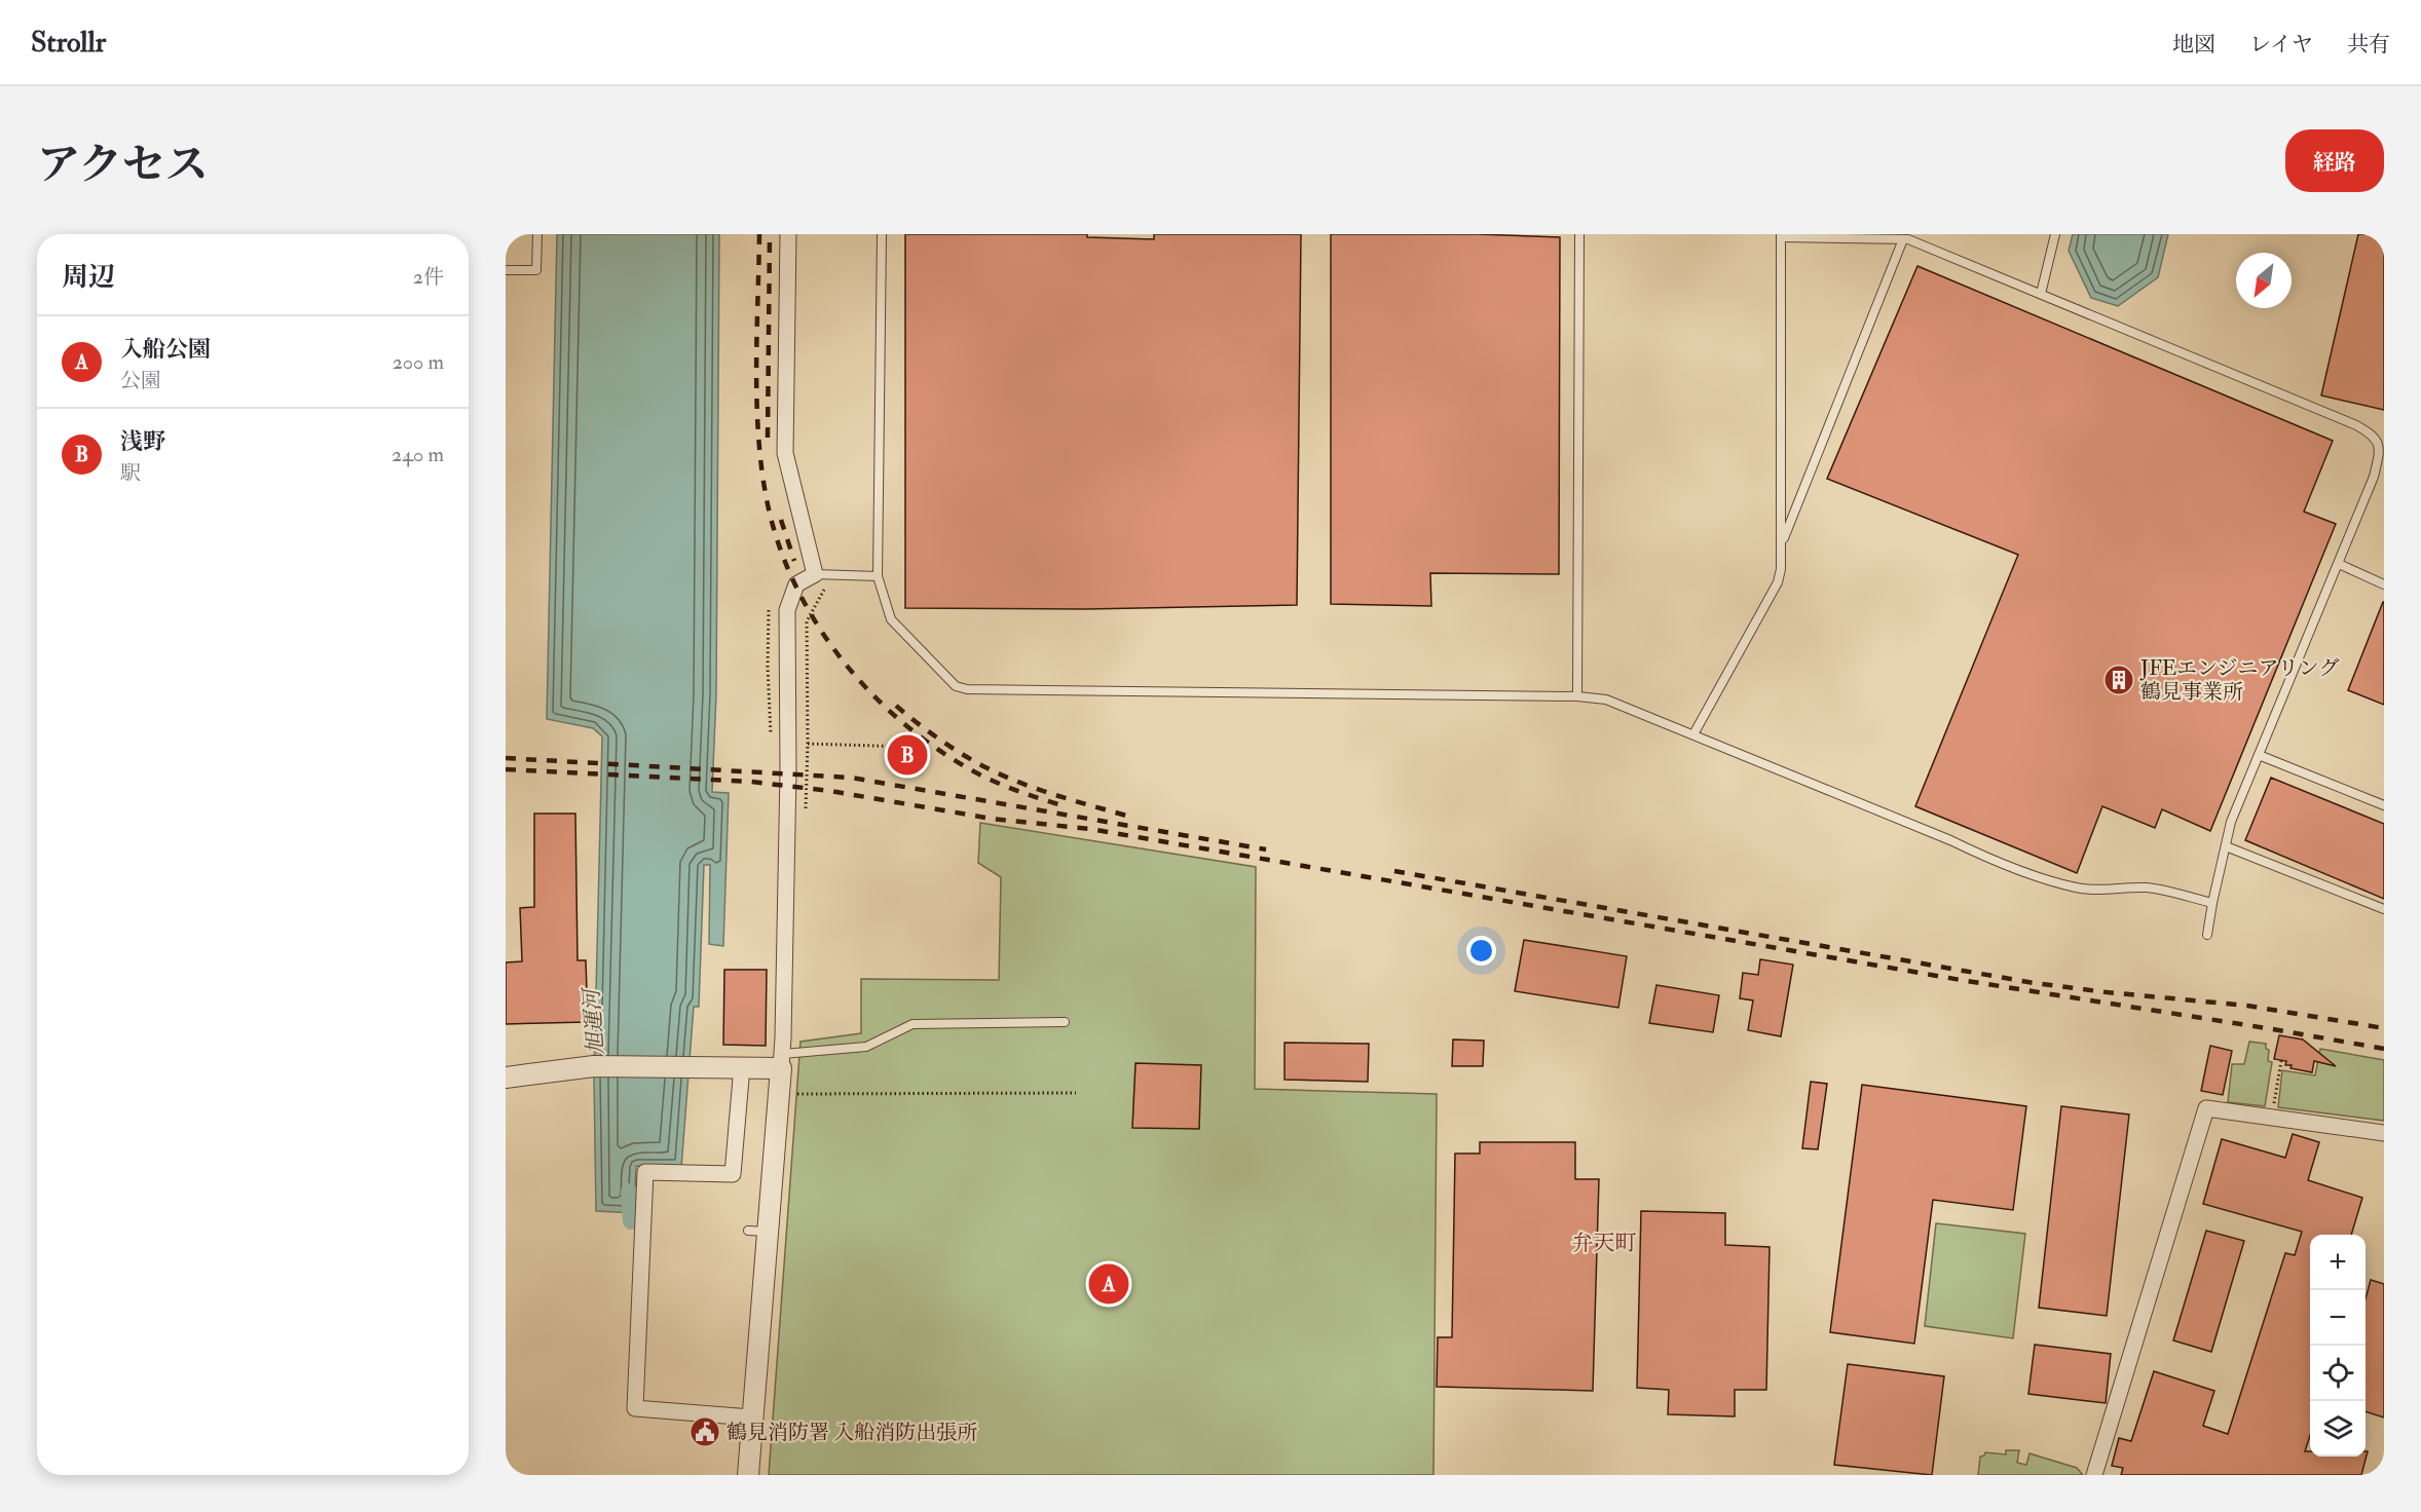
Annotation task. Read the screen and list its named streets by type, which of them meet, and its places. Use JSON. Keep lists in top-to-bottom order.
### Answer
{
  "districts": ["弁天町"],
  "water": ["旭運河"],
  "places": {
    "building": ["JFEエンジニアリング 鶴見事業所"],
    "public building": ["鶴見消防署 入船消防出張所"]
  },
  "north": "bottom left",
  "page": {
    "header": "Strollr",
    "nav": ["地図", "レイヤ", "共有"],
    "title": "アクセス",
    "buttons": "経路",
    "heading": ["周辺", "2件"],
    "list": [
      {
        "mark": "A",
        "name": "入船公園",
        "note": "公園",
        "value": "200 m"
      },
      {
        "mark": "B",
        "name": "浅野",
        "note": "駅",
        "value": "240 m"
      }
    ],
    "pins": ["B", "A"],
    "map_buttons": ["+", "−"]
  }
}
